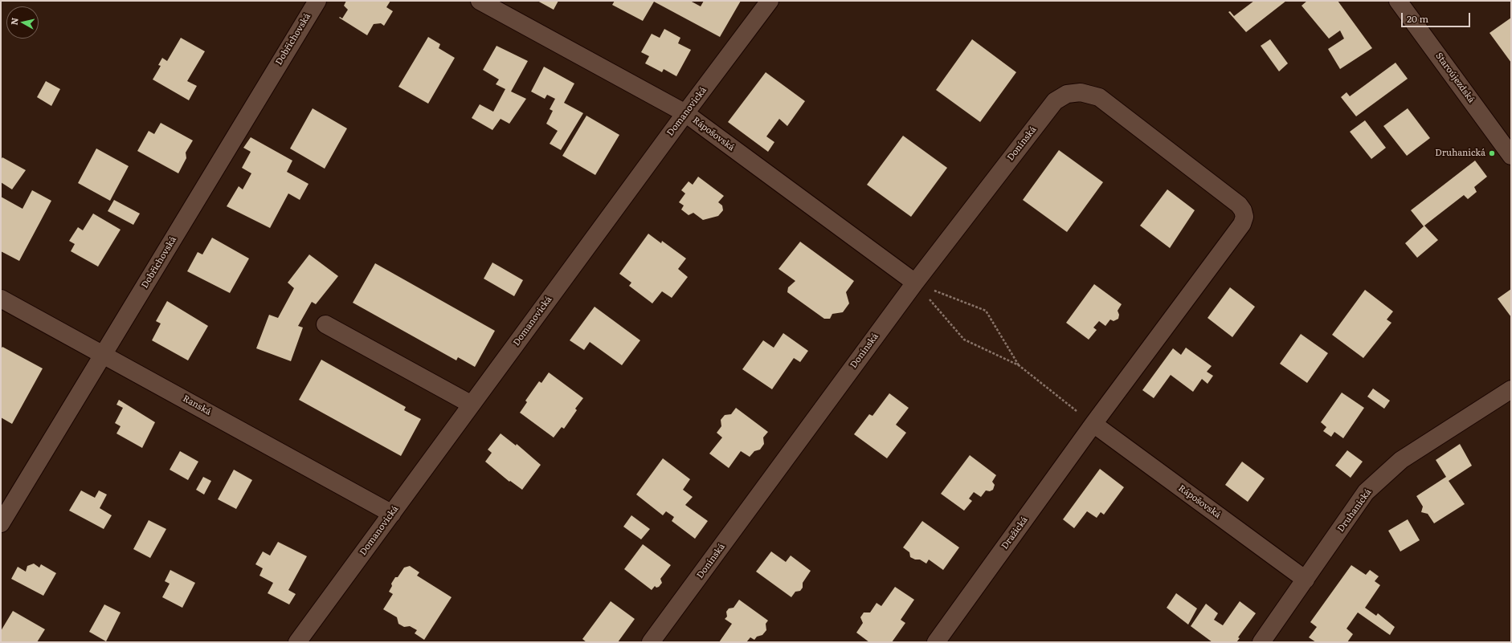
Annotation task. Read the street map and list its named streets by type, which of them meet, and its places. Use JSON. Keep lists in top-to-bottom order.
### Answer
{
  "streets": {
    "street": [
      "Dobřichovská",
      "Staroújezdská",
      "Domanovická",
      "Rápošovská",
      "Donínská",
      "Ranská",
      "Druhanická",
      "Dražická"
    ]
  },
  "crossings": [
    ["Dobřichovská", "Ranská"],
    ["Domanovická", "Rápošovská"],
    ["Domanovická", "Ranská"],
    ["Rápošovská", "Donínská"],
    ["Rápošovská", "Druhanická"],
    ["Rápošovská", "Dražická"],
    ["Donínská", "Dražická"]
  ],
  "places": ["Druhanická"],
  "scale_bar": "20 m",
  "north": "left"
}
